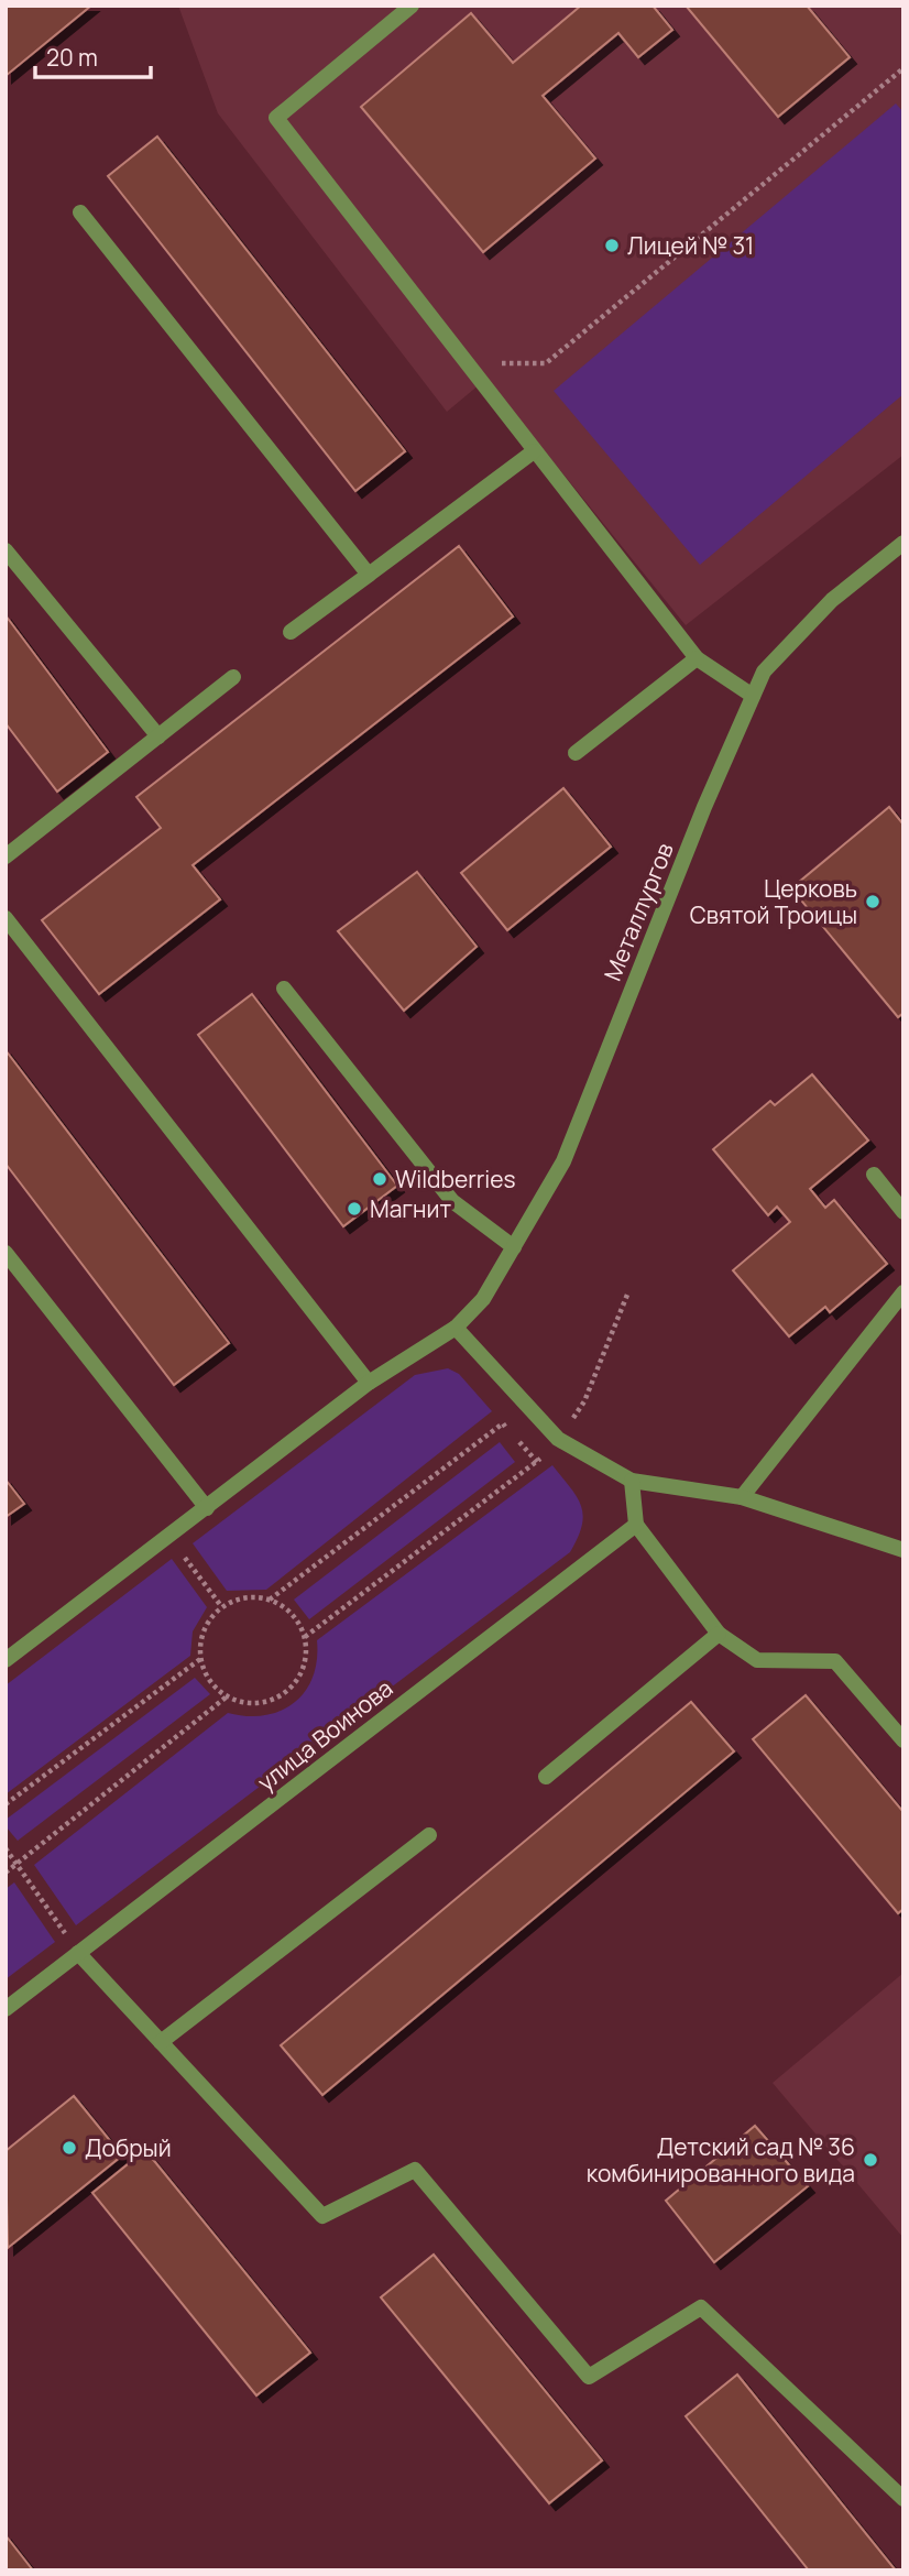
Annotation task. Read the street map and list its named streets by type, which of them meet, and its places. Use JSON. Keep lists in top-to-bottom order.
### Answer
{
  "streets": {
    "street": ["Металлургов", "улица Воинова"]
  },
  "places": [
    "Лицей № 31",
    "Церковь Святой Троицы",
    "Wildberries",
    "Магнит",
    "Добрый",
    "Детский сад № 36 комбинированного вида"
  ],
  "scale_bar": "20 m"
}
